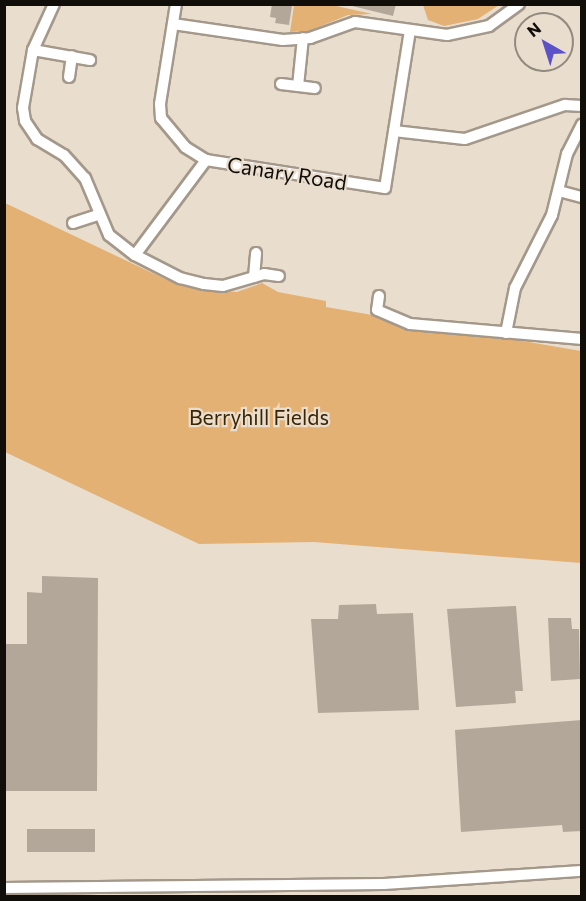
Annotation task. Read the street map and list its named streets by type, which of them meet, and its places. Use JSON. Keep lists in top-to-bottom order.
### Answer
{
  "streets": {
    "street": ["Canary Road"]
  },
  "parks": ["Berryhill Fields"],
  "north": "top left"
}
